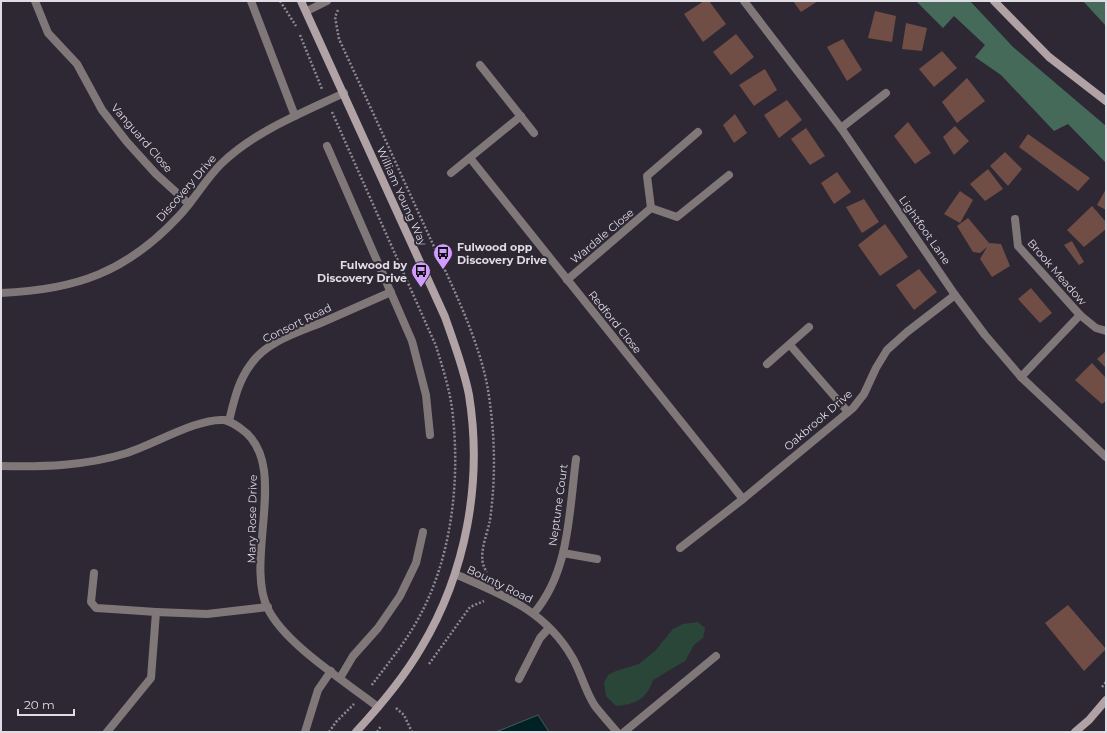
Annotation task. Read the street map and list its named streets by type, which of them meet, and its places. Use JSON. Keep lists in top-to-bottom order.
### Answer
{
  "streets": {
    "main road": ["William Young Way"],
    "street": [
      "Vanguard Close",
      "Discovery Drive",
      "Lightfoot Lane",
      "Wardale Close",
      "Brook Meadow",
      "Redford Close",
      "Consort Road",
      "Oakbrook Drive",
      "Neptune Court",
      "Mary Rose Drive",
      "Bounty Road"
    ]
  },
  "crossings": [
    ["Vanguard Close", "Discovery Drive"],
    ["Discovery Drive", "William Young Way"],
    ["William Young Way", "Mary Rose Drive"],
    ["William Young Way", "Bounty Road"],
    ["Lightfoot Lane", "Brook Meadow"],
    ["Lightfoot Lane", "Oakbrook Drive"],
    ["Wardale Close", "Redford Close"],
    ["Redford Close", "Oakbrook Drive"],
    ["Consort Road", "Mary Rose Drive"],
    ["Neptune Court", "Bounty Road"]
  ],
  "places": {
    "bus stop": ["Fulwood opp Discovery Drive", "Fulwood by Discovery Drive"]
  },
  "scale_bar": "20 m"
}
